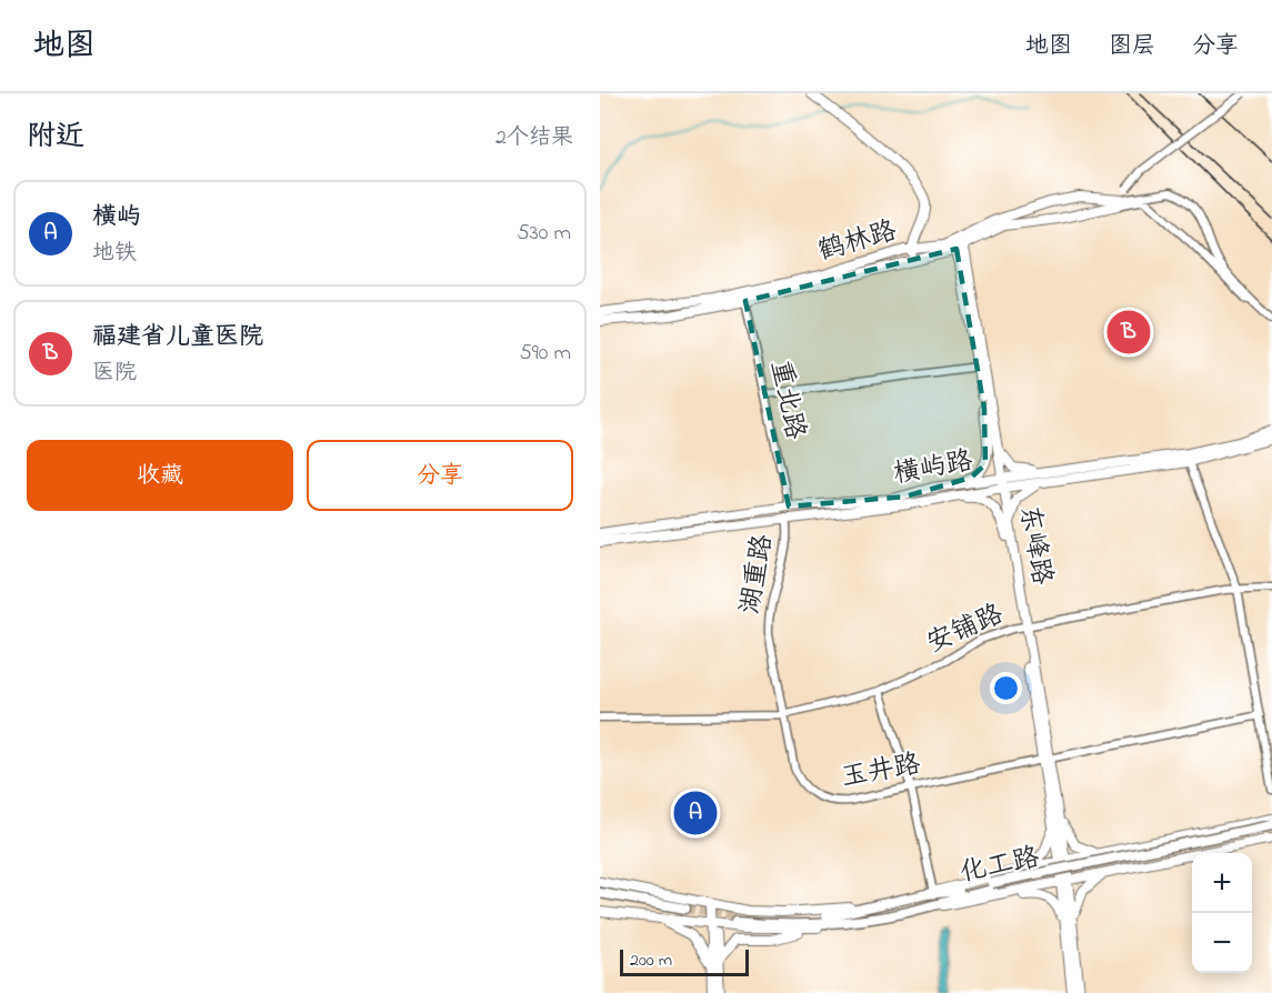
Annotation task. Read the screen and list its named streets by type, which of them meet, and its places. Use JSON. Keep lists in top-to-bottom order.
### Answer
{
  "streets": {
    "highway": ["化工路"],
    "main road": ["鹤林路", "横屿路", "东峰路"],
    "street": [
      "重北路",
      "湖重路",
      "安铺路",
      "玉井路"
    ]
  },
  "crossings": [
    ["鹤林路", "重北路"],
    ["鹤林路", "东峰路"],
    ["重北路", "横屿路"],
    ["横屿路", "东峰路"],
    ["横屿路", "湖重路"],
    ["东峰路", "安铺路"],
    ["东峰路", "玉井路"],
    ["湖重路", "安铺路"],
    ["湖重路", "玉井路"],
    ["安铺路", "玉井路"]
  ],
  "scale_bar": "200 m",
  "page": {
    "header": "地图",
    "nav": ["地图", "图层", "分享"],
    "heading": ["附近", "2个结果"],
    "list": [
      {
        "mark": "A",
        "name": "横屿",
        "note": "地铁",
        "value": "530 m"
      },
      {
        "mark": "B",
        "name": "福建省儿童医院",
        "note": "医院",
        "value": "590 m"
      }
    ],
    "pins": ["B", "A"],
    "buttons": ["收藏", "分享"],
    "map_buttons": ["+", "−"],
    "scale": "200 m"
  }
}
